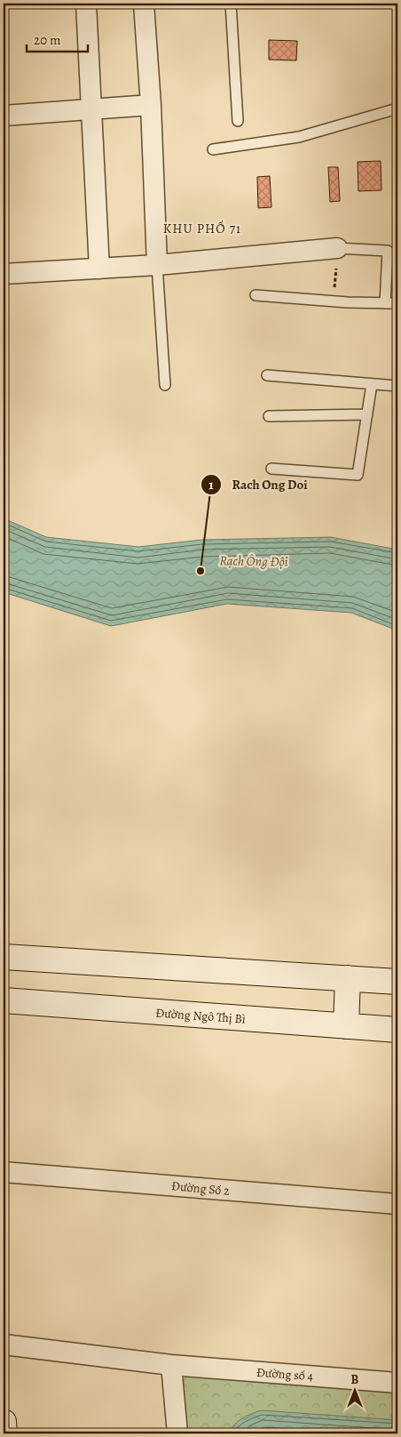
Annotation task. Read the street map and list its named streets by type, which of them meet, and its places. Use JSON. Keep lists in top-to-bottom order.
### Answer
{
  "streets": {
    "street": ["Đường Ngô Thị Bì", "Đường Số 2", "Đường số 4"]
  },
  "districts": ["KHU PHỐ 71"],
  "water": ["Rạch Ông Đội"],
  "places": ["Rach Ong Doi"],
  "scale_bar": "20 m",
  "north": "top"
}
